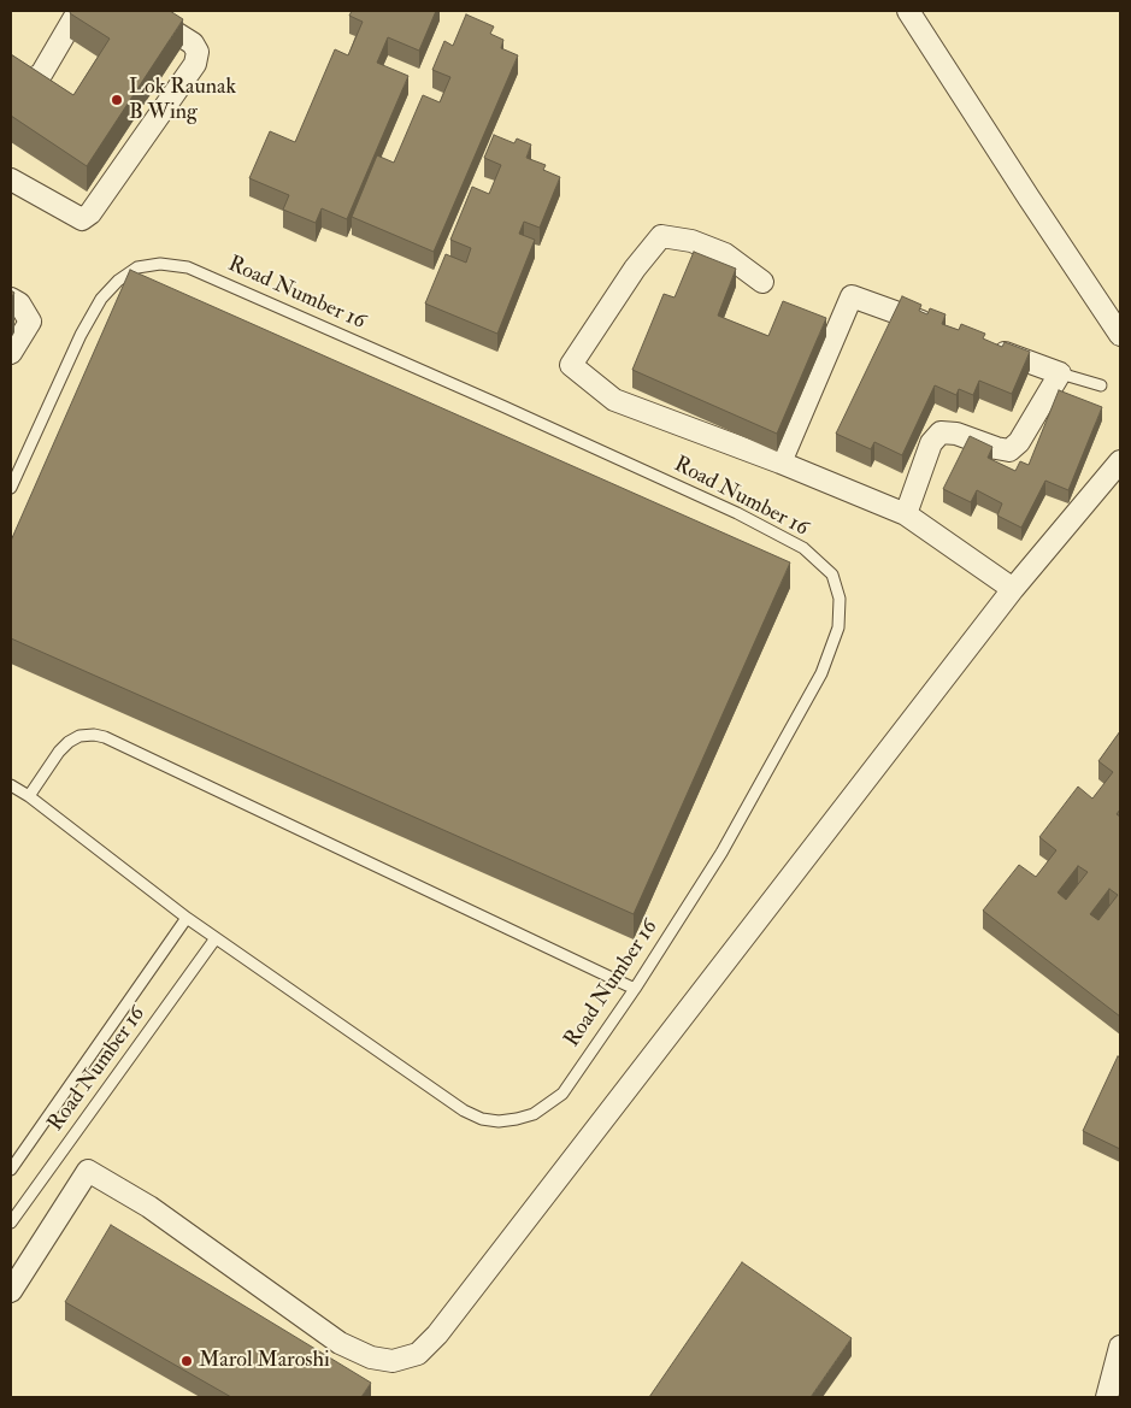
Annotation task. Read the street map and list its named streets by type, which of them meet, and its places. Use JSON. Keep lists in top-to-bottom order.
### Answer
{
  "streets": {
    "lane": ["Road Number 16"]
  },
  "places": ["Lok Raunak B Wing", "Marol Maroshi"]
}
